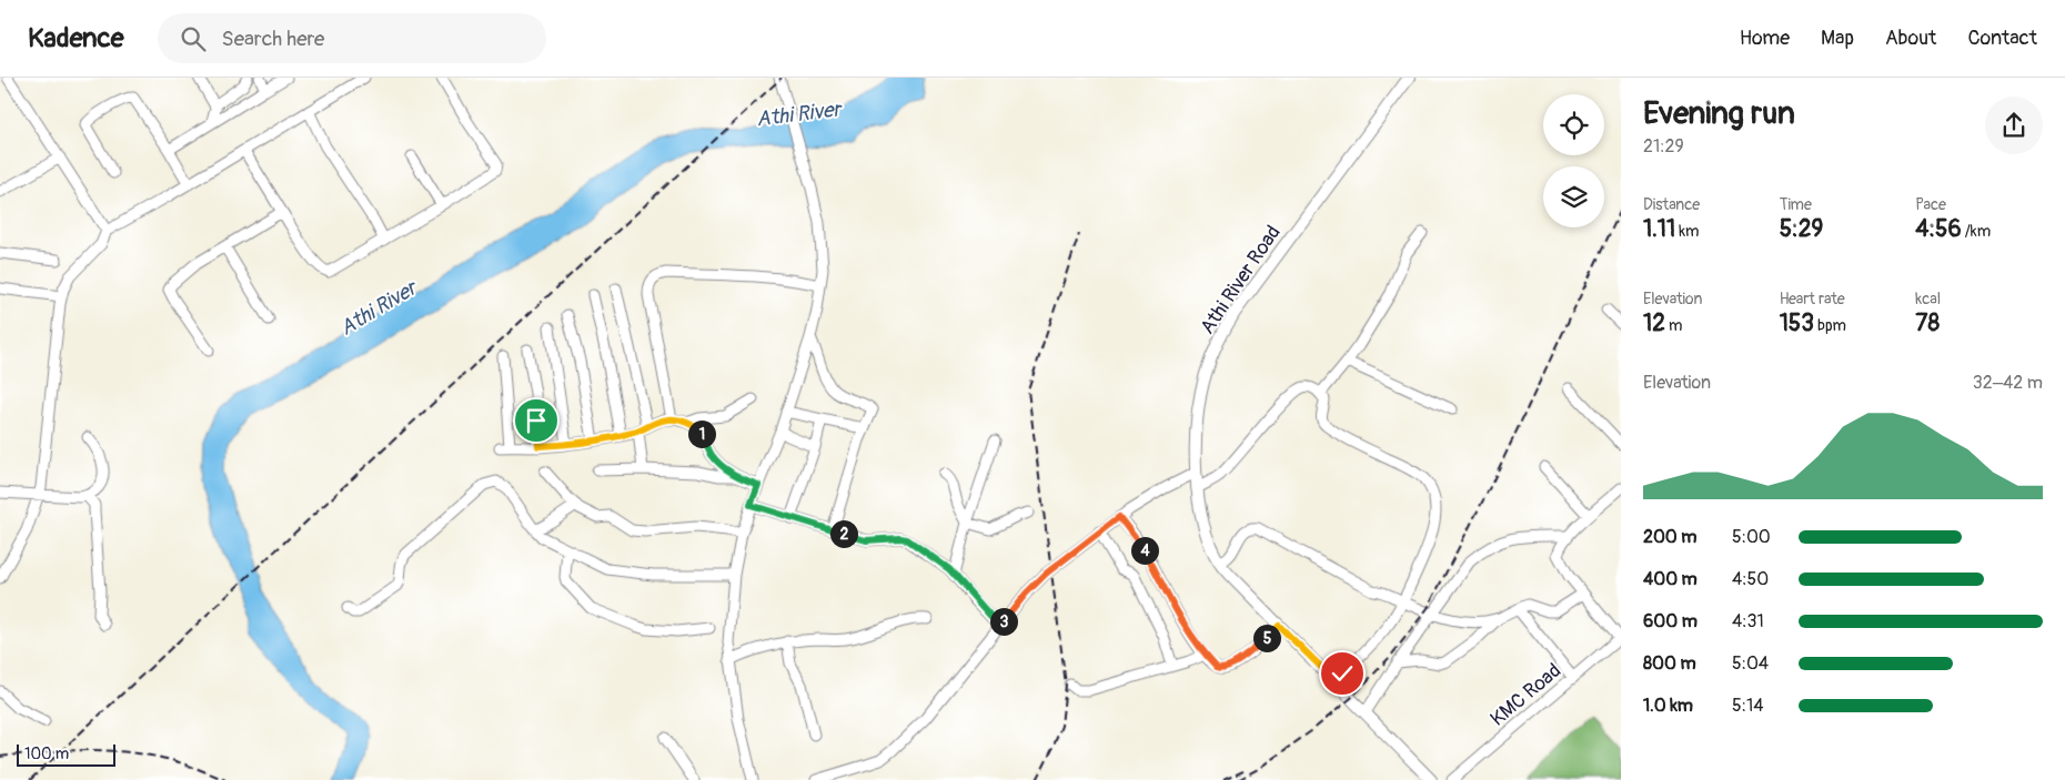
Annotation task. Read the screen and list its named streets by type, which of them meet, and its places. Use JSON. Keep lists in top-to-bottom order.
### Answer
{
  "streets": {
    "main road": ["Athi River Road"],
    "street": ["KMC Road"]
  },
  "water": ["Athi River"],
  "scale_bar": "100 m",
  "page": {
    "header": "Kadence",
    "search": "Search here",
    "nav": [
      "Home",
      "Map",
      "About",
      "Contact"
    ],
    "heading": ["Evening run", "21:29"],
    "stats": [
      ["Distance", "1.11 km"],
      ["Time", "5:29"],
      ["Pace", "4:56 /km"],
      ["Elevation", "12 m"],
      ["Heart rate", "153 bpm"],
      ["kcal", "78"]
    ],
    "chart": ["Elevation", "32–42 m"],
    "pins": [
      "1",
      "2",
      "4",
      "3",
      "5"
    ],
    "list": [
      {
        "name": "200 m",
        "note": "5:00"
      },
      {
        "name": "400 m",
        "note": "4:50"
      },
      {
        "name": "600 m",
        "note": "4:31"
      },
      {
        "name": "800 m",
        "note": "5:04"
      },
      {
        "name": "1.0 km",
        "note": "5:14"
      }
    ],
    "scale": "100 m"
  }
}
